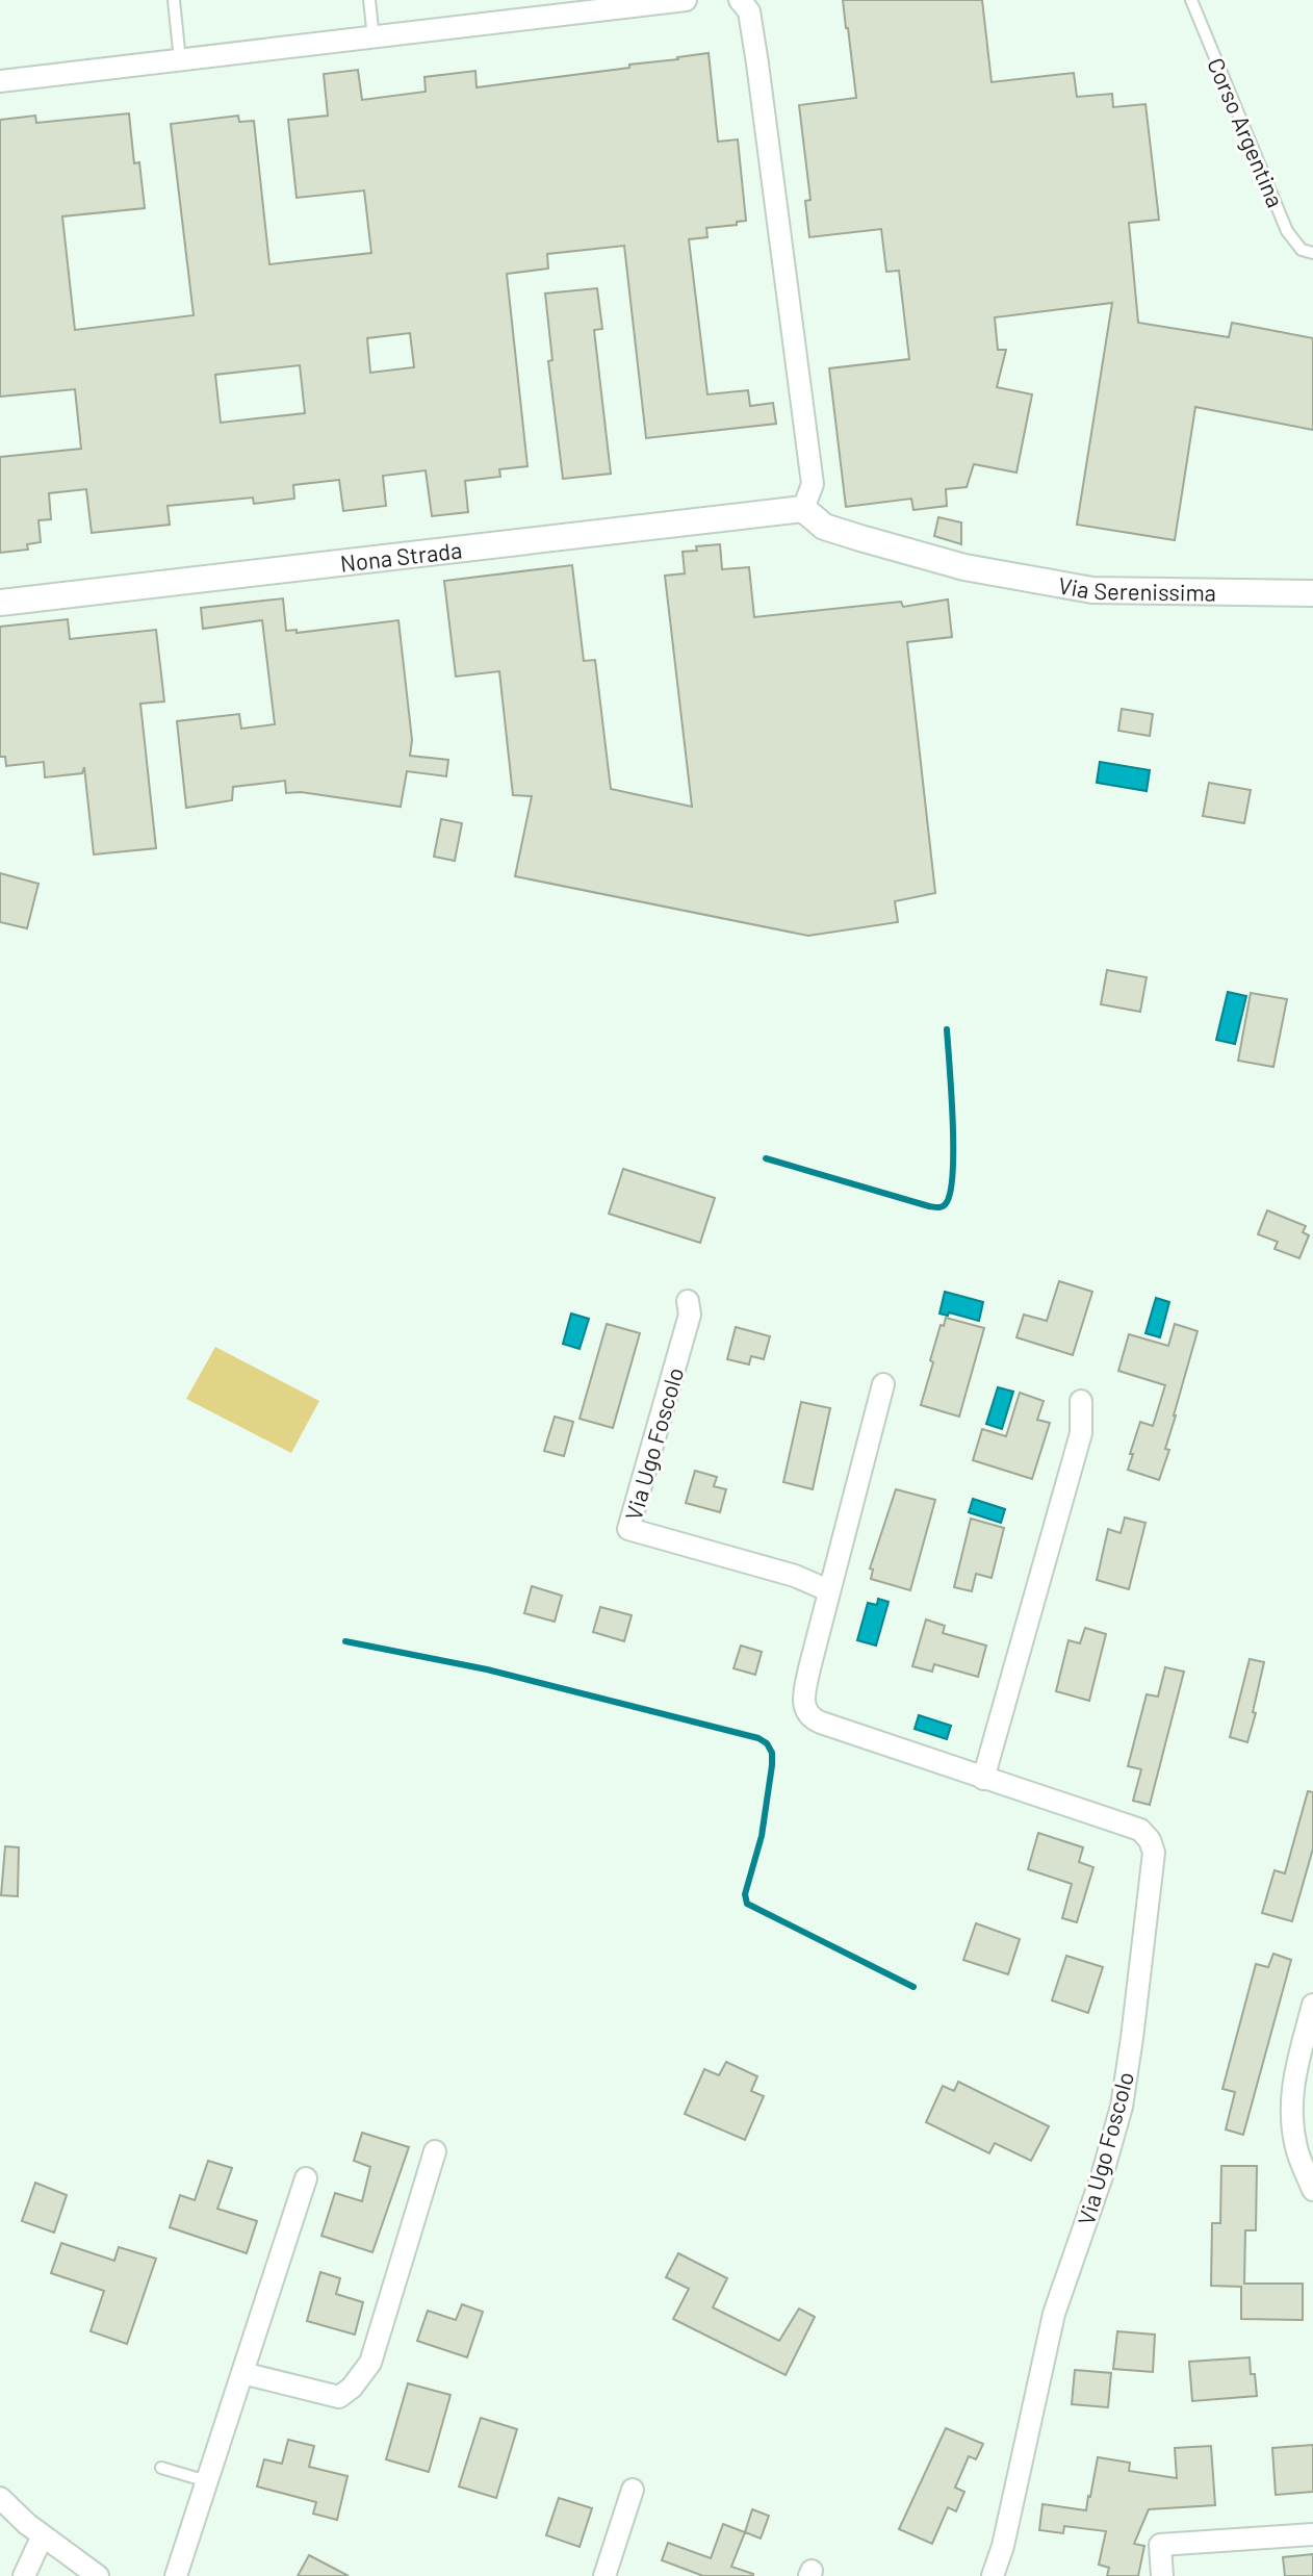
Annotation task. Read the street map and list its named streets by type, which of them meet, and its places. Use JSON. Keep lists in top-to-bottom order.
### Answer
{
  "streets": {
    "street": ["Nona Strada", "Via Serenissima", "Via Ugo Foscolo"],
    "lane": ["Corso Argentina"]
  },
  "crossings": [
    ["Nona Strada", "Via Serenissima"]
  ]
}
